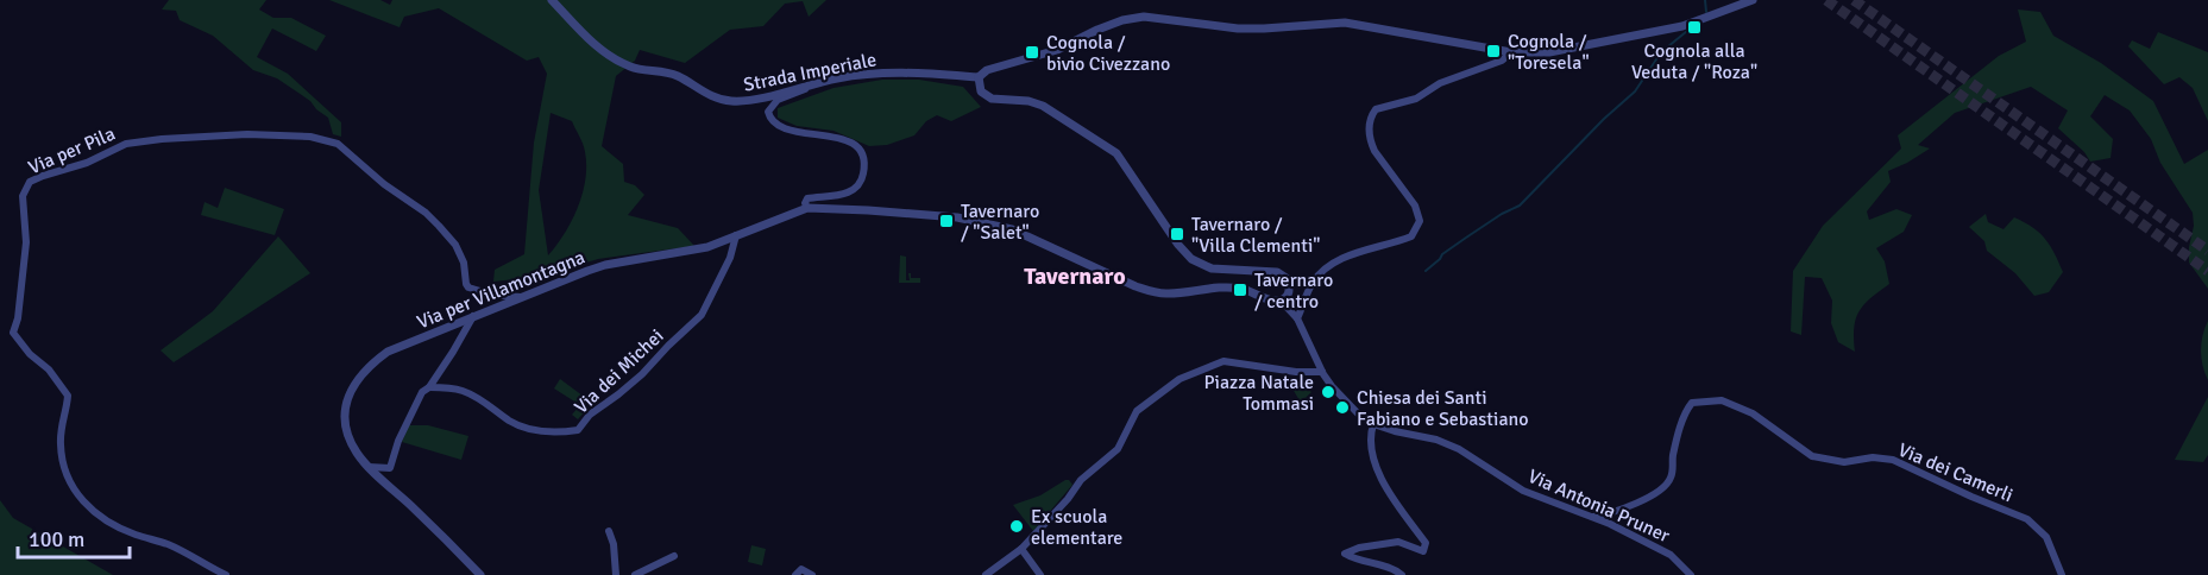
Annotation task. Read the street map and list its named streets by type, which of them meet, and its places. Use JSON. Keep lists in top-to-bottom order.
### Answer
{
  "streets": {
    "street": [
      "Strada Imperiale",
      "Via per Pila",
      "Via per Villamontagna",
      "Via dei Michei",
      "Via dei Camerli",
      "Via Antonia Pruner"
    ]
  },
  "crossings": [
    ["Via per Pila", "Via per Villamontagna"],
    ["Via per Villamontagna", "Via dei Michei"],
    ["Via dei Camerli", "Via Antonia Pruner"]
  ],
  "districts": ["Tavernaro"],
  "places": {
    "transit": [
      "Cognola alla Veduta / \"Roza\"",
      "Cognola / \"Toresela\"",
      "Cognola / bivio Civezzano",
      "Tavernaro / \"Salet\"",
      "Tavernaro / \"Villa Clementi\"",
      "Tavernaro / centro"
    ],
    "other": ["Piazza Natale Tommasi", "Chiesa dei Santi Fabiano e Sebastiano", "Ex scuola elementare"]
  },
  "scale_bar": "100 m"
}
